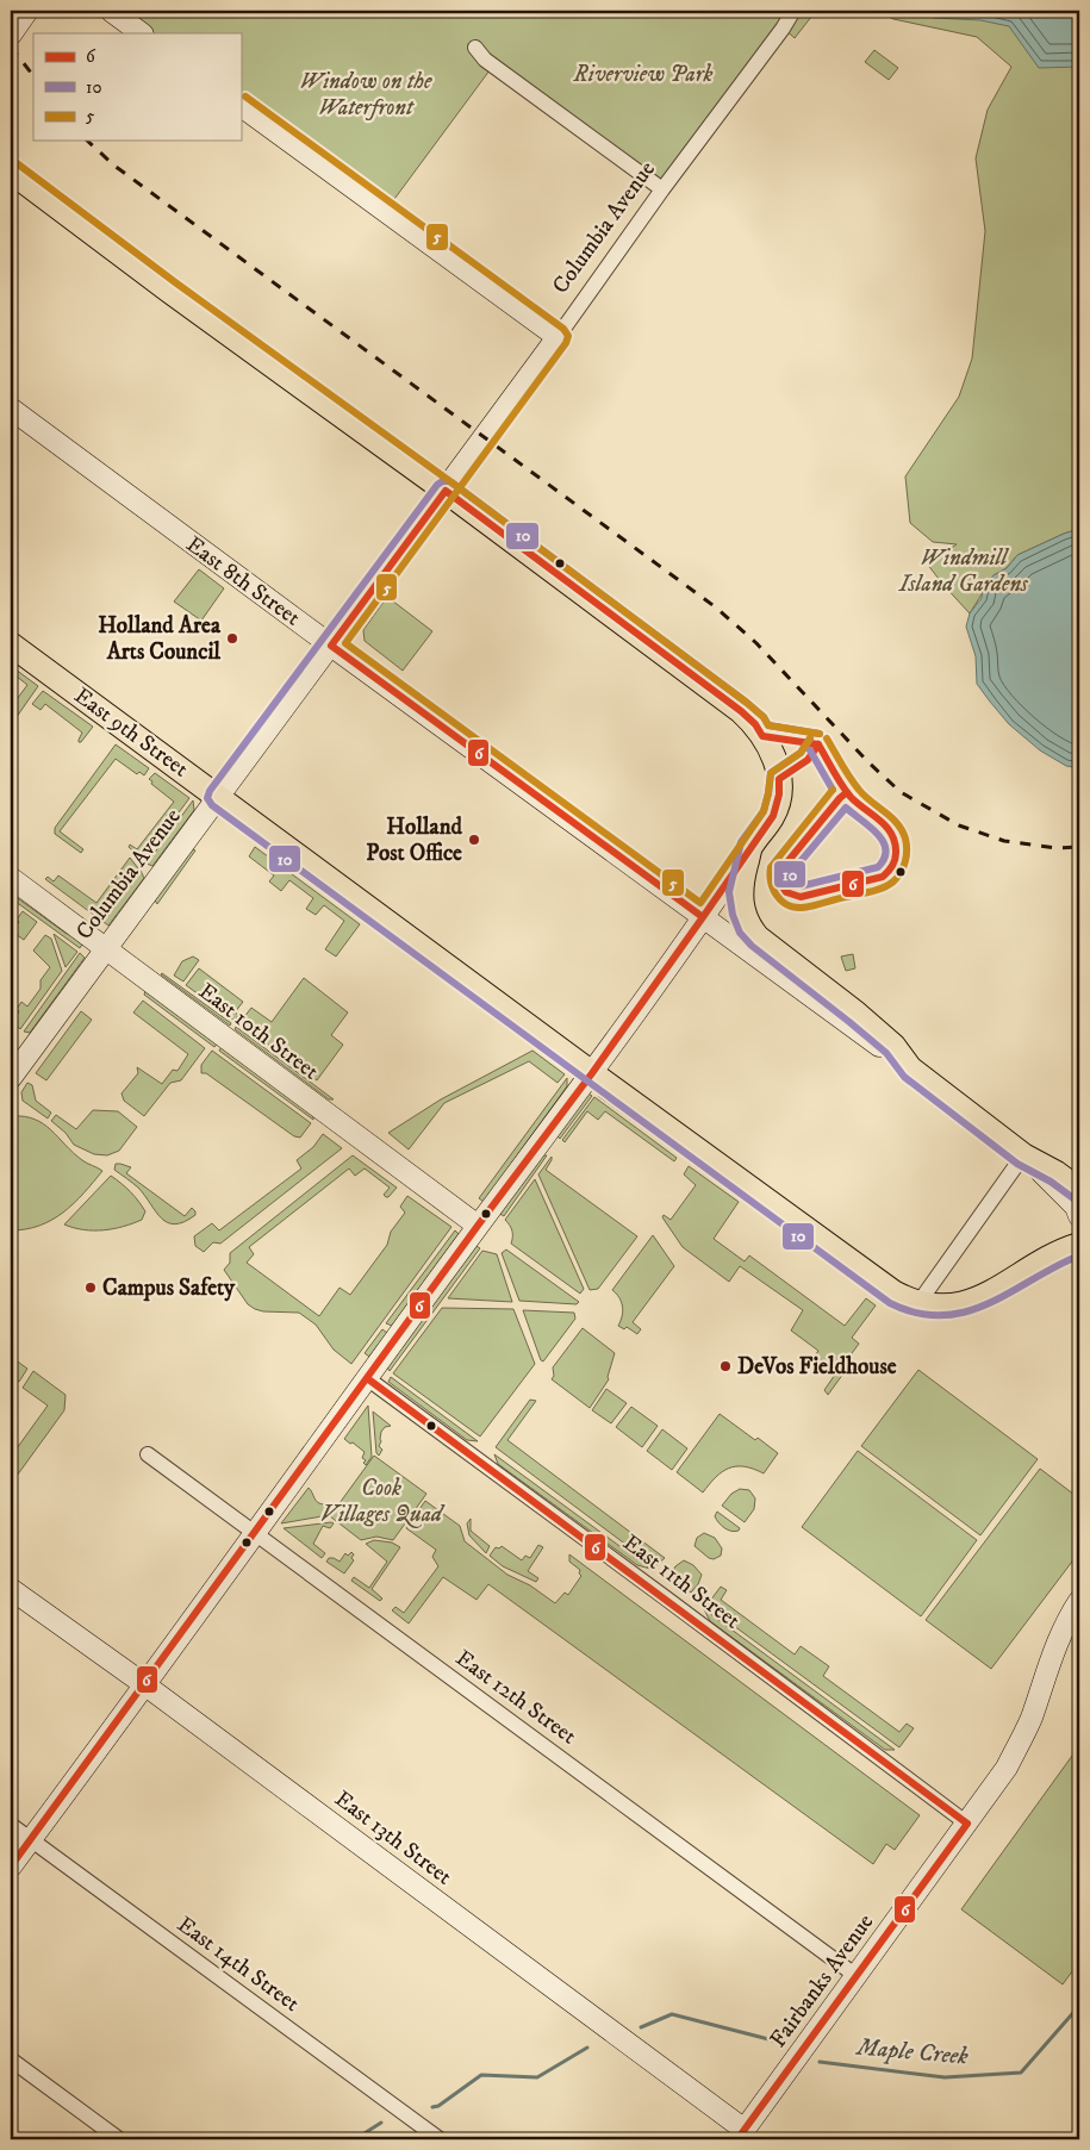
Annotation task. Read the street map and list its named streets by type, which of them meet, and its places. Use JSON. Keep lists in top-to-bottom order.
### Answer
{
  "streets": {
    "main road": ["East 8th Street", "East 9th Street"],
    "street": [
      "Columbia Avenue",
      "East 10th Street",
      "East 11th Street",
      "East 12th Street",
      "East 13th Street",
      "East 14th Street",
      "Fairbanks Avenue"
    ]
  },
  "crossings": [
    ["Columbia Avenue", "East 8th Street"],
    ["Columbia Avenue", "East 9th Street"],
    ["Columbia Avenue", "East 10th Street"],
    ["East 11th Street", "Fairbanks Avenue"],
    ["East 12th Street", "Fairbanks Avenue"],
    ["East 13th Street", "Fairbanks Avenue"]
  ],
  "water": ["Maple Creek"],
  "parks": [
    "Riverview Park",
    "Window on the Waterfront",
    "Windmill Island Gardens",
    "Cook Villages Quad"
  ],
  "places": [
    "Holland Area Arts Council",
    "Holland Post Office",
    "Campus Safety",
    "DeVos Fieldhouse"
  ],
  "lines": ["transit line 5", "transit line 10", "transit line 6"],
  "legend": ["6", "10", "5"]
}
